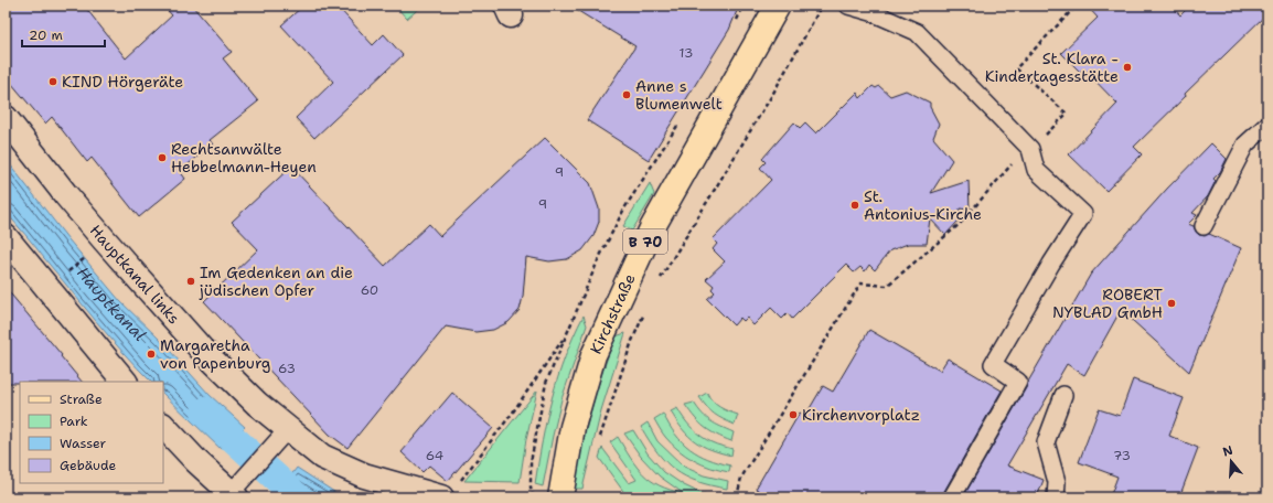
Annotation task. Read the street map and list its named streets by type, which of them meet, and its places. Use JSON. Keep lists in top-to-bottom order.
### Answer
{
  "streets": {
    "main road": ["B 70", "Kirchstraße"],
    "street": ["Hauptkanal links"]
  },
  "water": ["Hauptkanal"],
  "places": [
    "St. Klara - Kindertagesstätte",
    "KIND Hörgeräte",
    "Anne s Blumenwelt",
    "Rechtsanwälte Hebbelmann-Heyen",
    "St. Antonius-Kirche",
    "Im Gedenken an die jüdischen Opfer",
    "ROBERT NYBLAD GmbH",
    "Margaretha von Papenburg",
    "Kirchenvorplatz"
  ],
  "house_numbers": [
    "13",
    "9",
    "9",
    "60",
    "63",
    "64",
    "73"
  ],
  "legend": [
    "Straße",
    "Park",
    "Wasser",
    "Gebäude"
  ],
  "scale_bar": "20 m",
  "north": "top"
}
